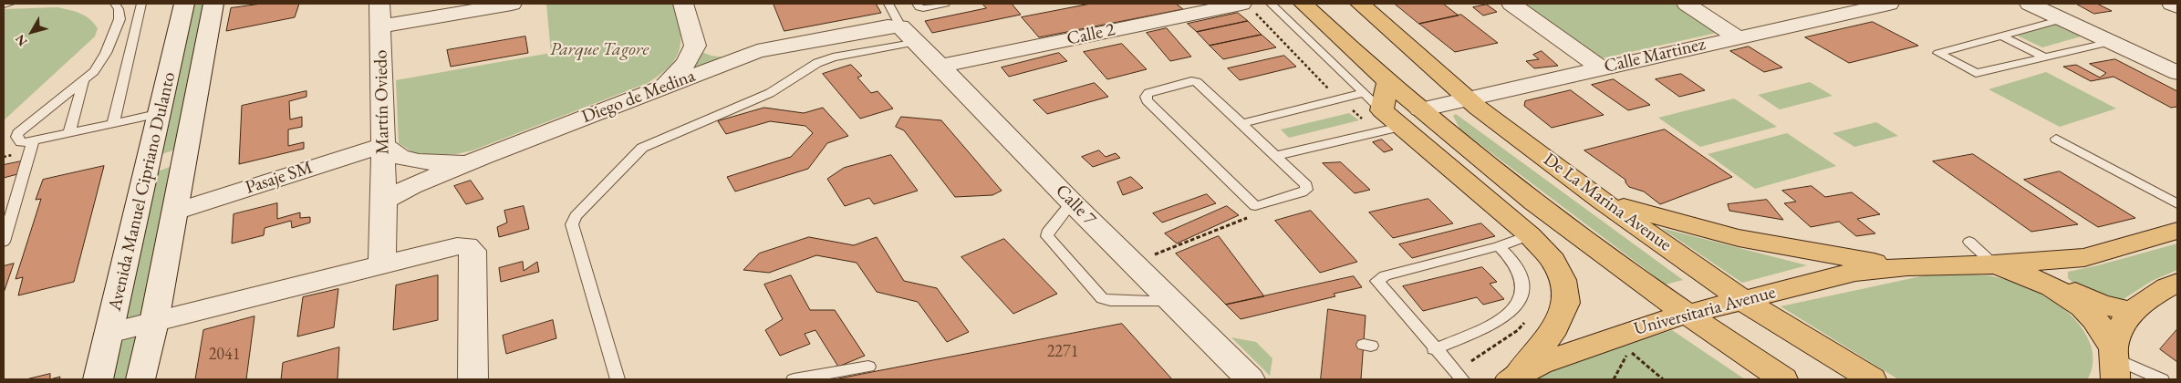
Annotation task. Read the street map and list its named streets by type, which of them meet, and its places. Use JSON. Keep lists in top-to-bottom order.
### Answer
{
  "streets": {
    "main road": ["De La Marina Avenue", "Universitaria Avenue"],
    "street": [
      "Calle 2",
      "Calle Martinez",
      "Diego de Medina",
      "Martín Oviedo",
      "Pasaje SM",
      "Avenida Manuel Cipriano Dulanto",
      "Calle 7"
    ]
  },
  "crossings": [
    ["Calle 2", "Calle 7"],
    ["Calle Martinez", "De La Marina Avenue"],
    ["Diego de Medina", "Martín Oviedo"],
    ["Diego de Medina", "Calle 7"],
    ["Martín Oviedo", "Pasaje SM"],
    ["Pasaje SM", "Avenida Manuel Cipriano Dulanto"],
    ["De La Marina Avenue", "Universitaria Avenue"]
  ],
  "parks": ["Parque Tagore"],
  "house_numbers": ["2271", "2041"],
  "north": "bottom left"
}
